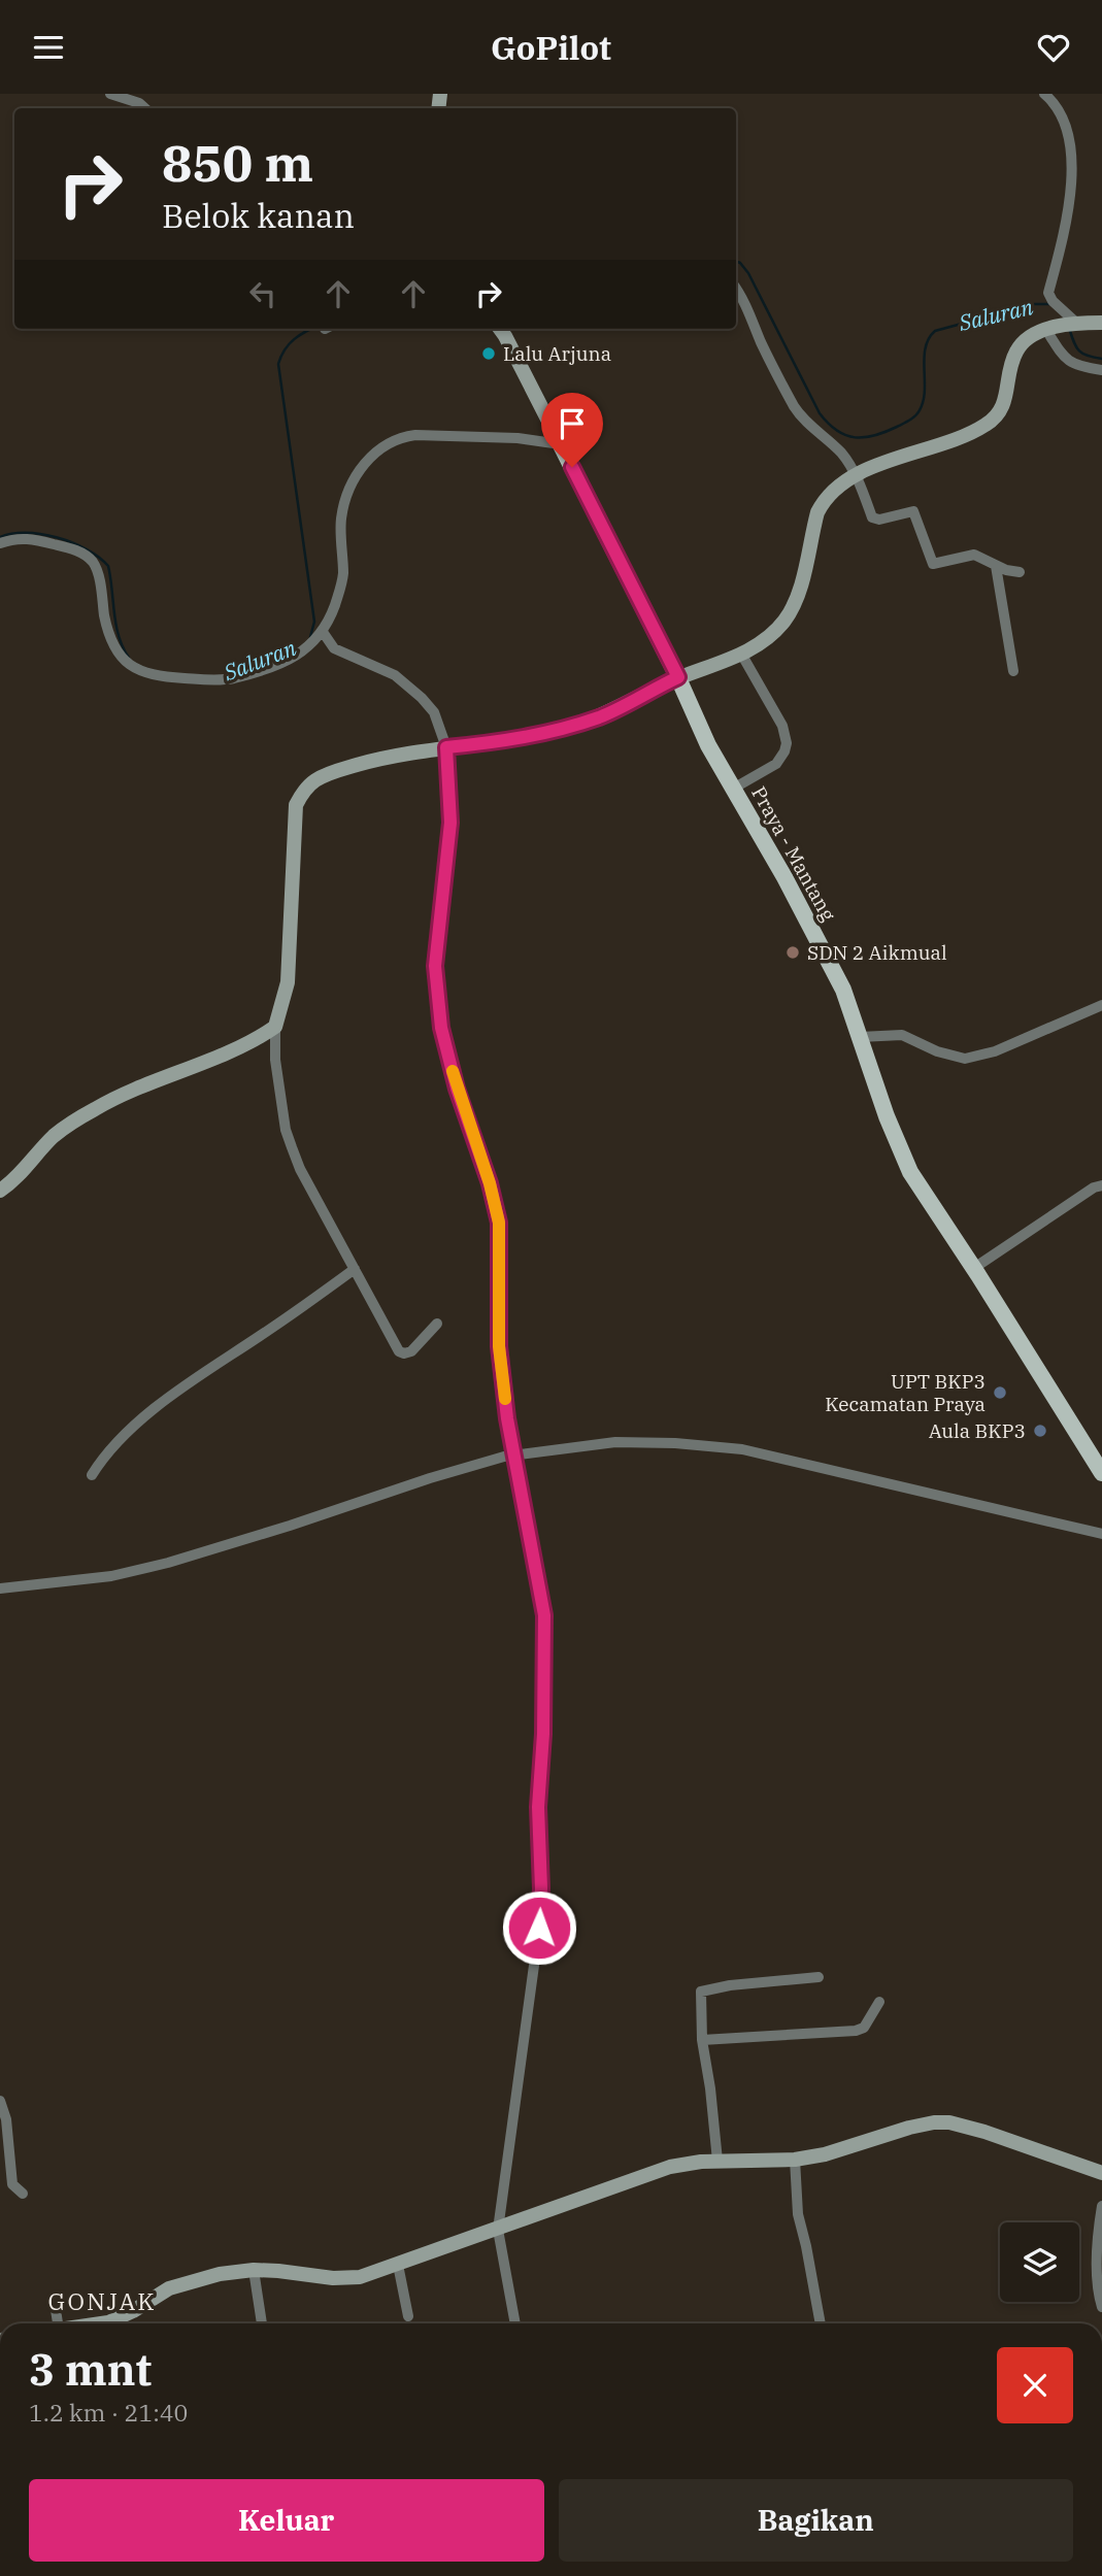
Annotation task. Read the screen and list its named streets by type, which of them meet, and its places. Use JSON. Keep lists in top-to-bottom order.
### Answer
{
  "streets": {
    "main road": ["Praya - Mantang"]
  },
  "districts": ["GONJAK"],
  "water": ["Saluran"],
  "places": [
    "Lalu Arjuna",
    "SDN 2 Aikmual",
    "UPT BKP3 Kecamatan Praya",
    "Aula BKP3"
  ],
  "page": {
    "header": "GoPilot",
    "turn": ["850 m", "Belok kanan"],
    "heading": ["3 mnt", "1.2 km · 21:40"],
    "buttons": ["Keluar", "Bagikan"]
  }
}
